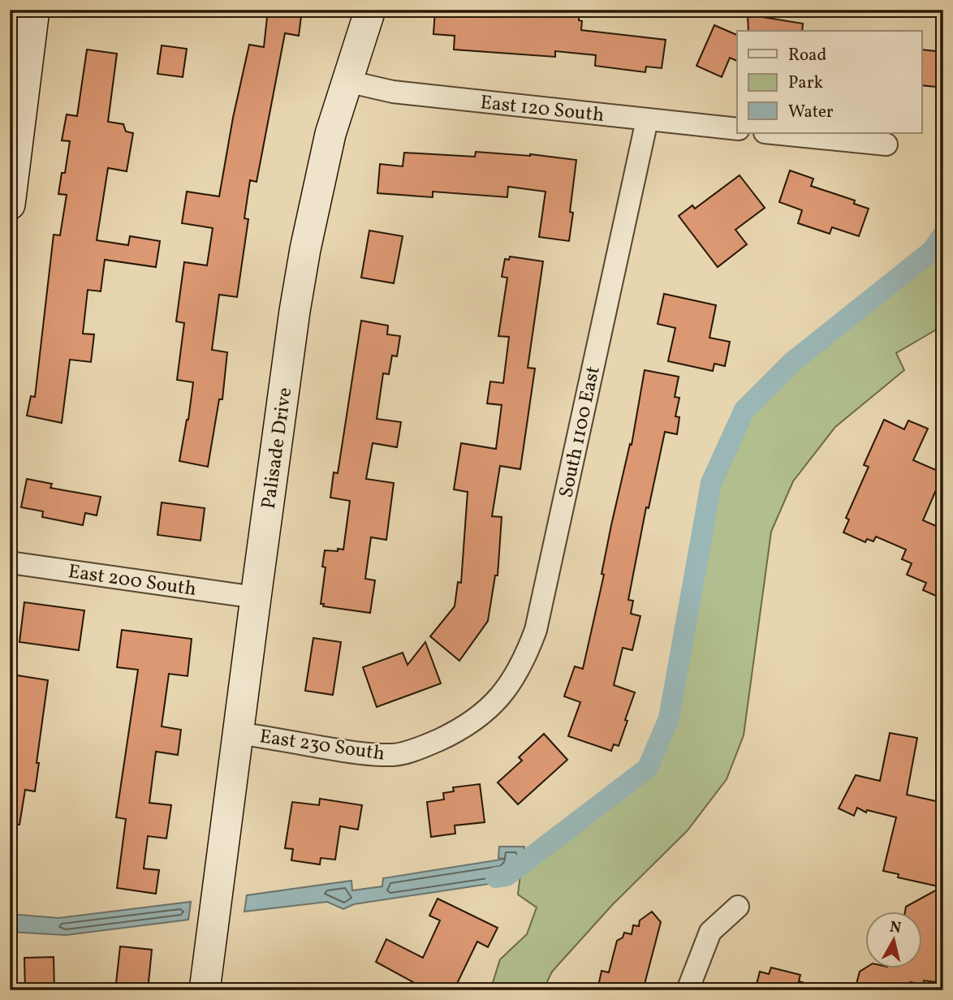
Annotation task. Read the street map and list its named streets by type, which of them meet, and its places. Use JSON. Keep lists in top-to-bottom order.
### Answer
{
  "streets": {
    "street": [
      "East 120 South",
      "South 1100 East",
      "Palisade Drive",
      "East 200 South",
      "East 230 South"
    ]
  },
  "crossings": [
    ["East 120 South", "South 1100 East"],
    ["East 120 South", "Palisade Drive"],
    ["South 1100 East", "East 230 South"],
    ["Palisade Drive", "East 200 South"],
    ["Palisade Drive", "East 230 South"]
  ],
  "legend": ["Road", "Park", "Water"],
  "north": "top"
}
